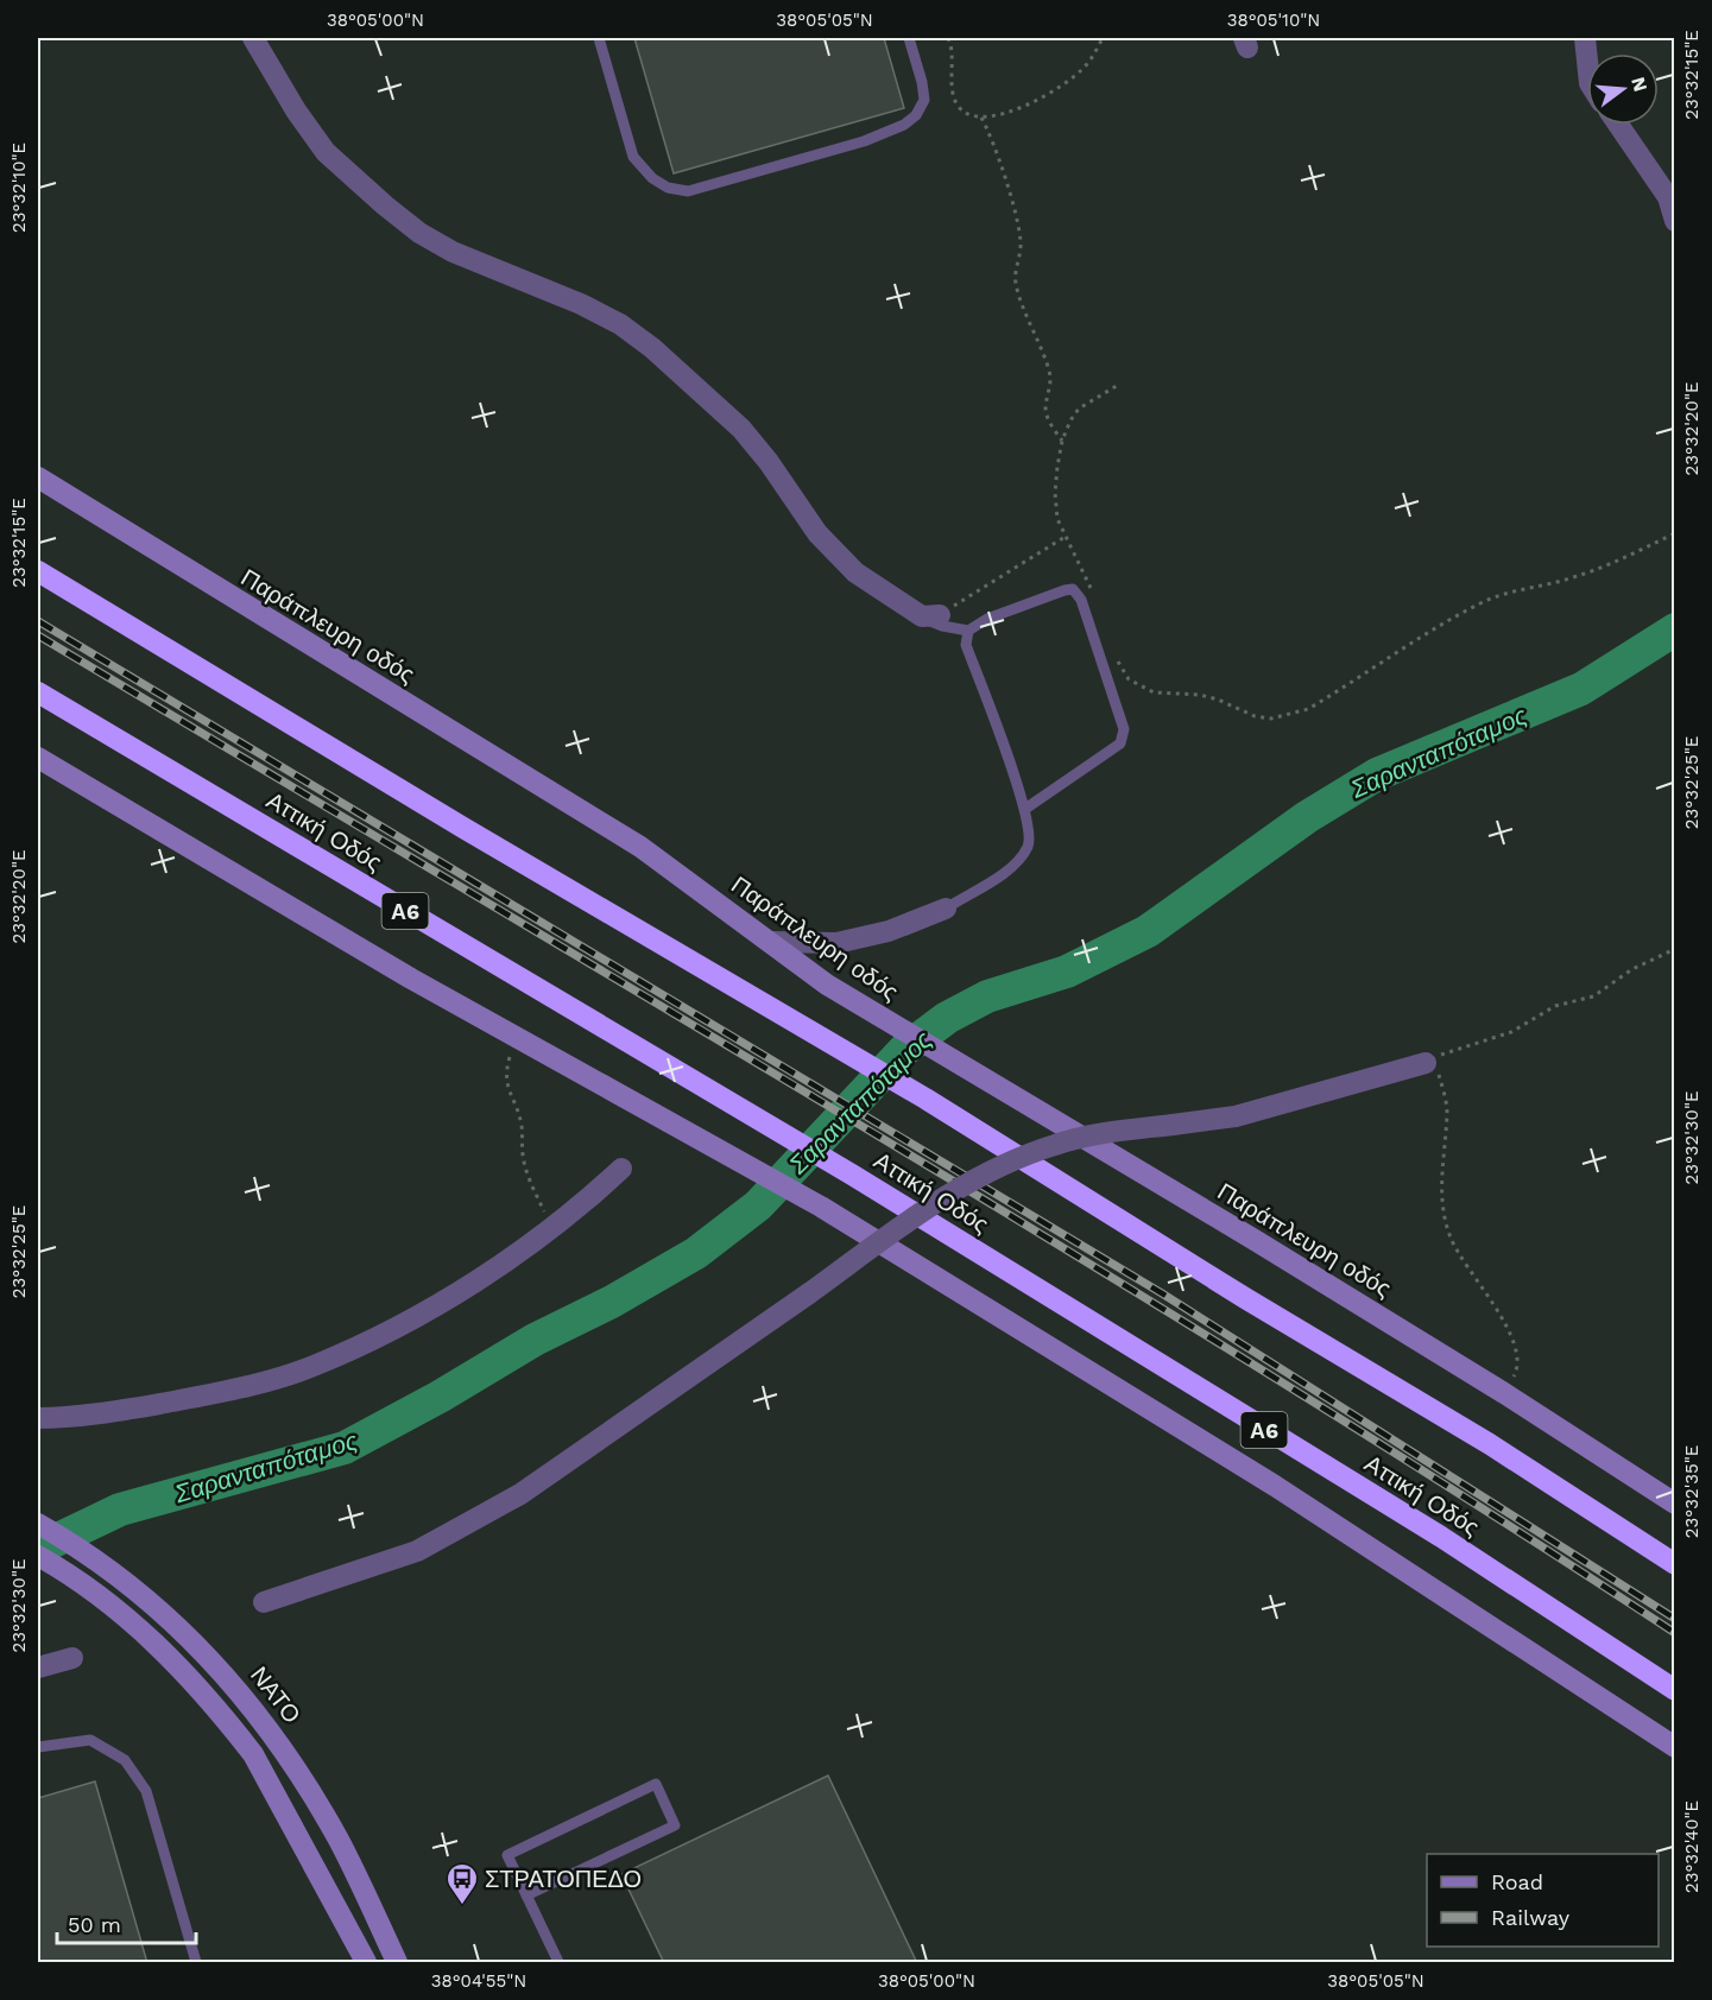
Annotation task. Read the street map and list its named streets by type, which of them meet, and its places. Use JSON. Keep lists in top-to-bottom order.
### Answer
{
  "streets": {
    "highway": ["Αττική Οδός", "Α6"],
    "street": ["Παράπλευρη οδός", "ΝΑΤΟ"]
  },
  "water": ["Σαρανταπόταμος"],
  "places": {
    "bus stop": ["ΣΤΡΑΤΟΠΕΔΟ"]
  },
  "legend": ["Road", "Railway"],
  "scale_bar": "50 m",
  "north": "right",
  "coordinates": [
    "38°05'00\"N",
    "38°05'05\"N",
    "38°05'10\"N",
    "23°32'15\"E",
    "23°32'10\"E",
    "23°32'20\"E",
    "23°32'25\"E",
    "23°32'30\"E",
    "23°32'35\"E",
    "23°32'40\"E",
    "38°04'55\"N"
  ]
}
